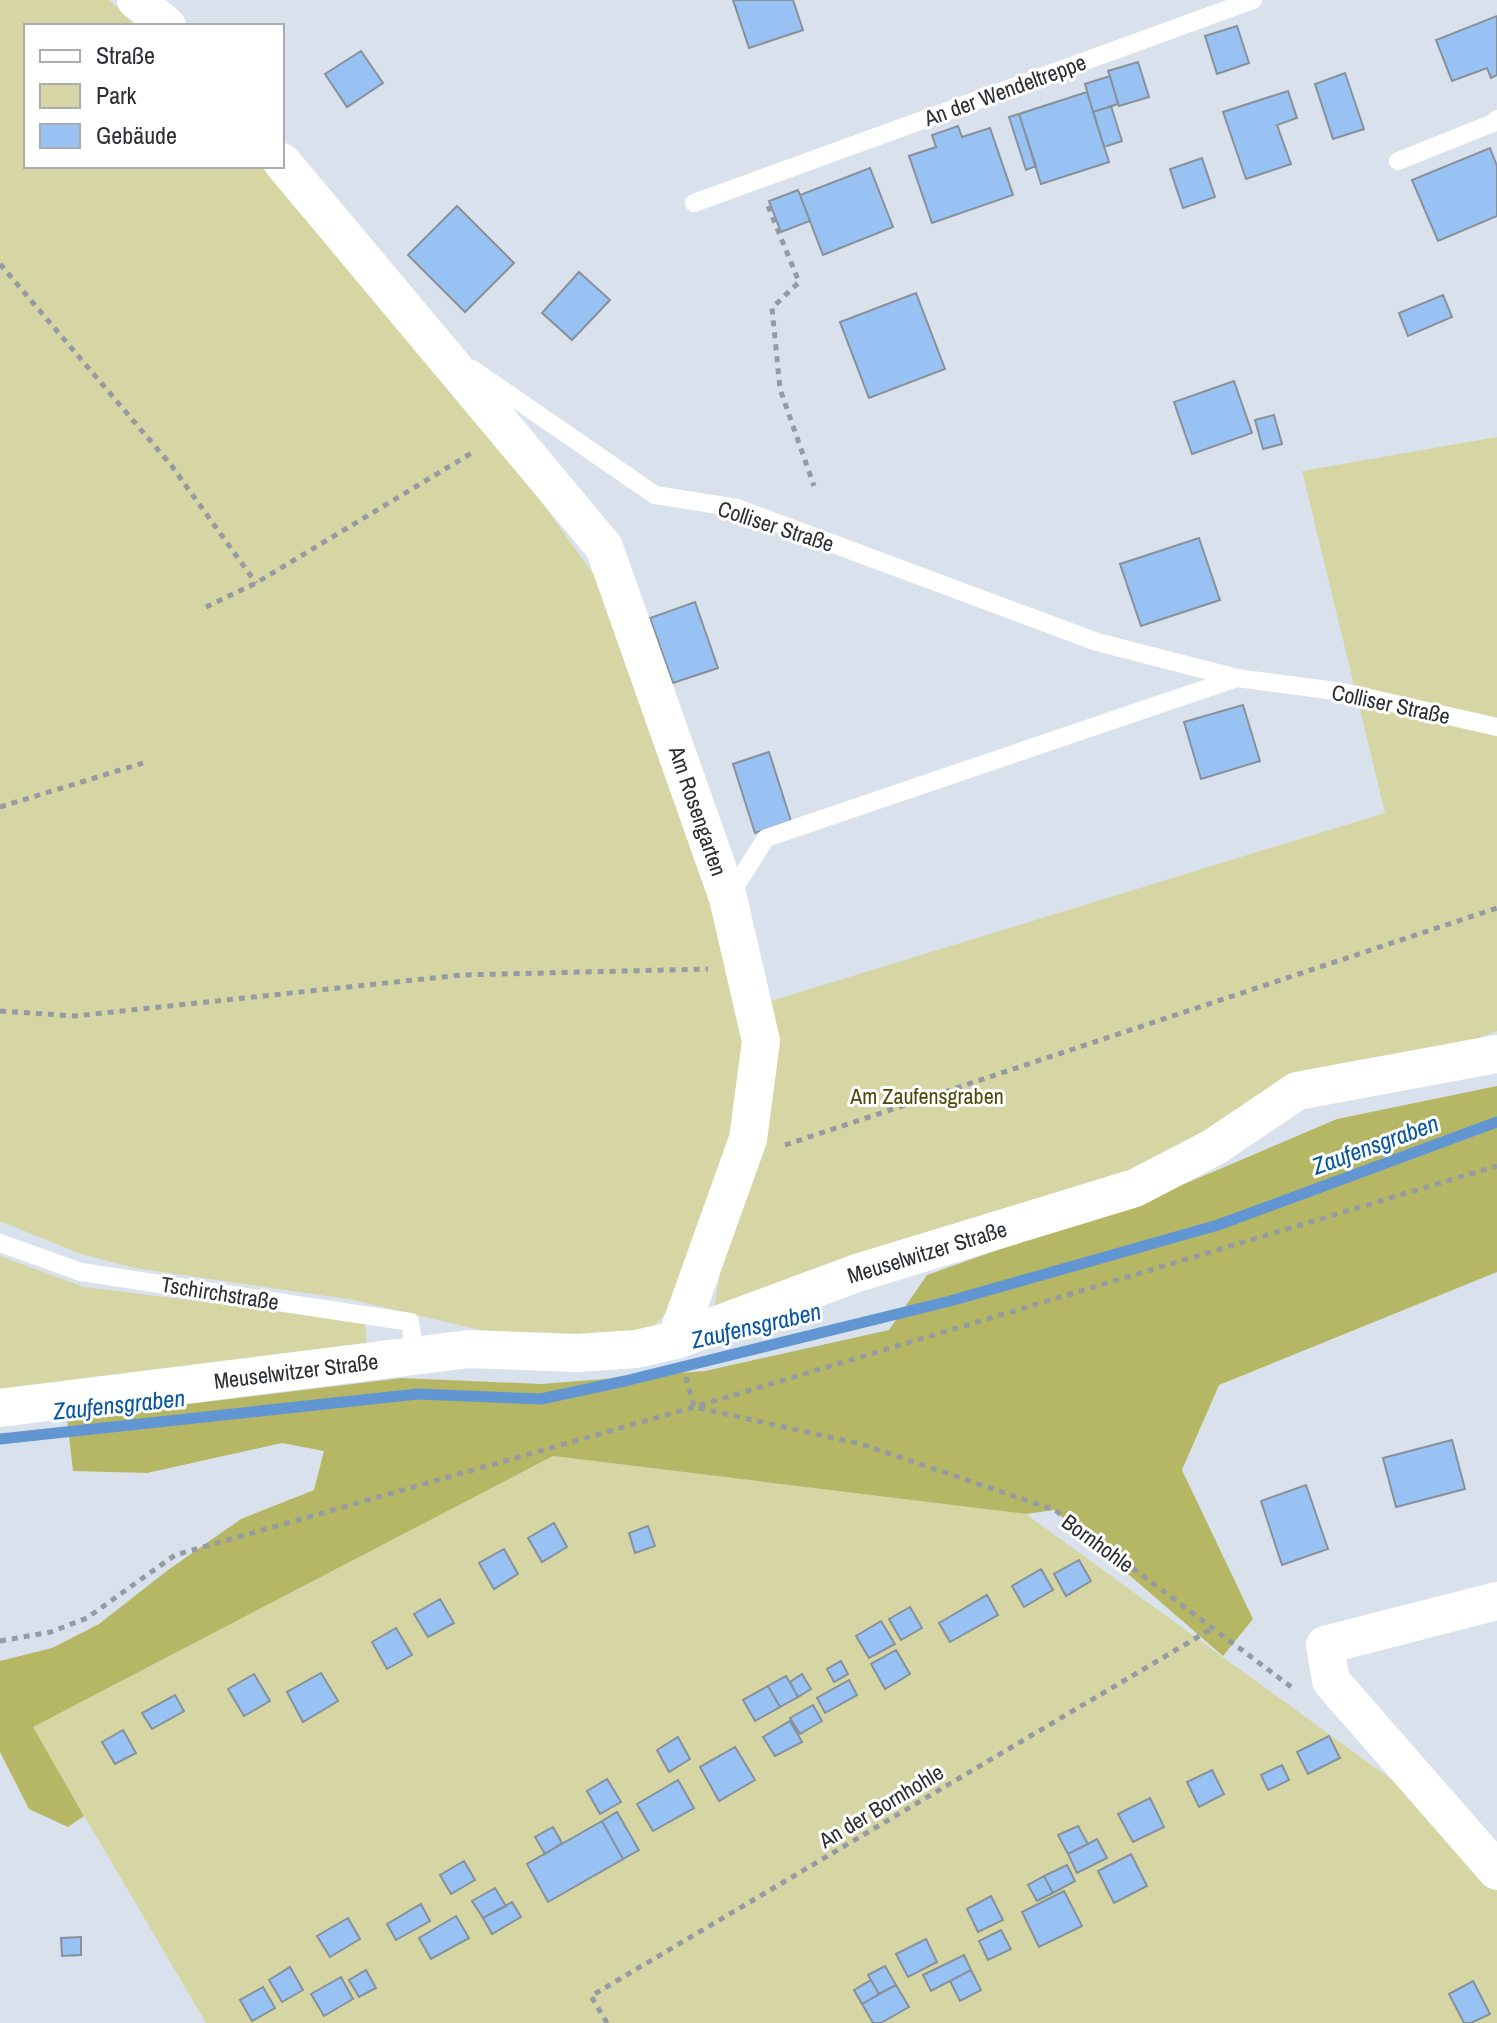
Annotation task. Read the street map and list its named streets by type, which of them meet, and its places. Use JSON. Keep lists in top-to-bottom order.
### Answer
{
  "streets": {
    "street": ["Colliser Straße", "Am Rosengarten", "Meuselwitzer Straße"],
    "lane": ["An der Wendeltreppe", "Tschirchstraße"],
    "path": ["Bornhohle", "An der Bornhohle"]
  },
  "crossings": [
    ["Colliser Straße", "Am Rosengarten"],
    ["Am Rosengarten", "Meuselwitzer Straße"],
    ["Meuselwitzer Straße", "Tschirchstraße"],
    ["Bornhohle", "An der Bornhohle"]
  ],
  "water": ["Zaufensgraben"],
  "parks": ["Am Zaufensgraben"],
  "legend": ["Straße", "Park", "Gebäude"]
}
